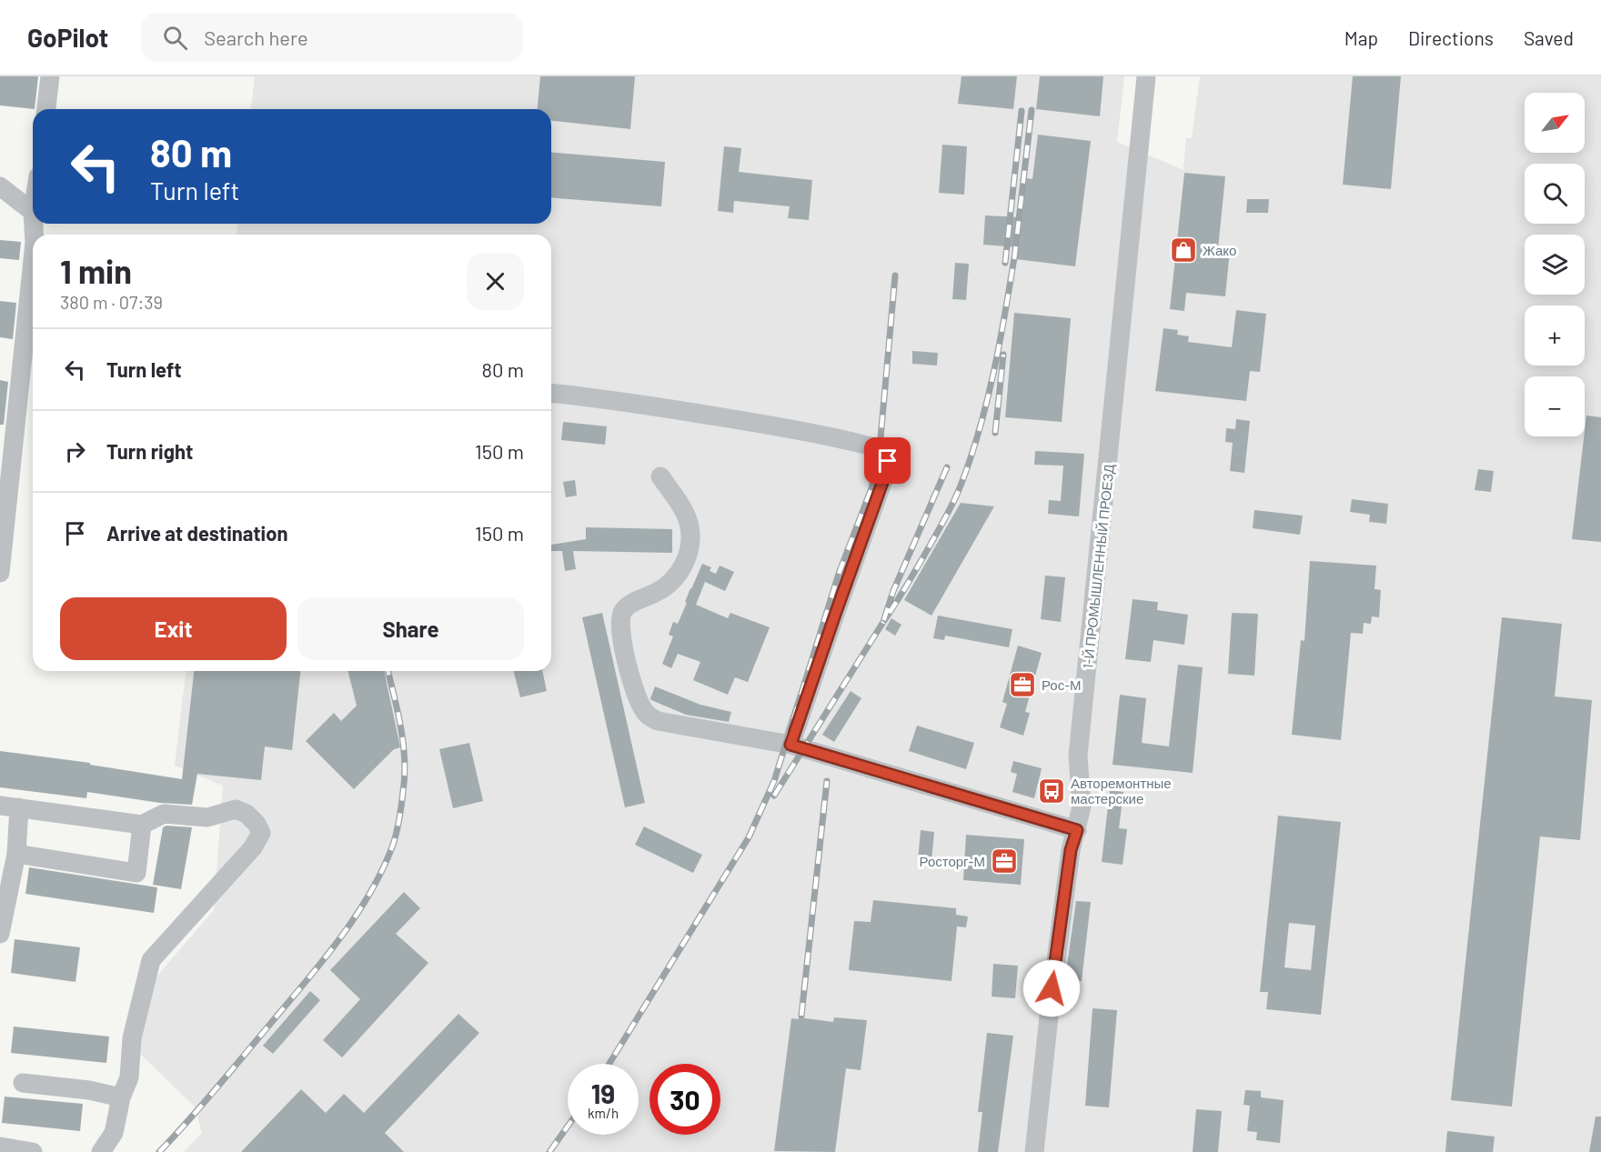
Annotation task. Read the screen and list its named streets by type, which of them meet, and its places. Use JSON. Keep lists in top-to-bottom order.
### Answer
{
  "streets": {
    "street": ["1-Й ПРОМЫШЛЕННЫЙ ПРОЕЗД"]
  },
  "places": {
    "shop": ["Жако"],
    "office": ["Рос-М", "Росторг-М"],
    "bus stop": ["Авторемонтные мастерские"]
  },
  "north": "top right",
  "page": {
    "header": "GoPilot",
    "search": "Search here",
    "nav": ["Map", "Directions", "Saved"],
    "map_buttons": ["+", "−"],
    "turn": ["80 m", "Turn left"],
    "heading": ["1 min", "380 m · 07:39"],
    "list": [
      {
        "name": "Turn left",
        "value": "80 m"
      },
      {
        "name": "Turn right",
        "value": "150 m"
      },
      {
        "name": "Arrive at destination",
        "value": "150 m"
      }
    ],
    "buttons": ["Exit", "Share"],
    "speed": "19 km/h",
    "limit": "30"
  }
}
